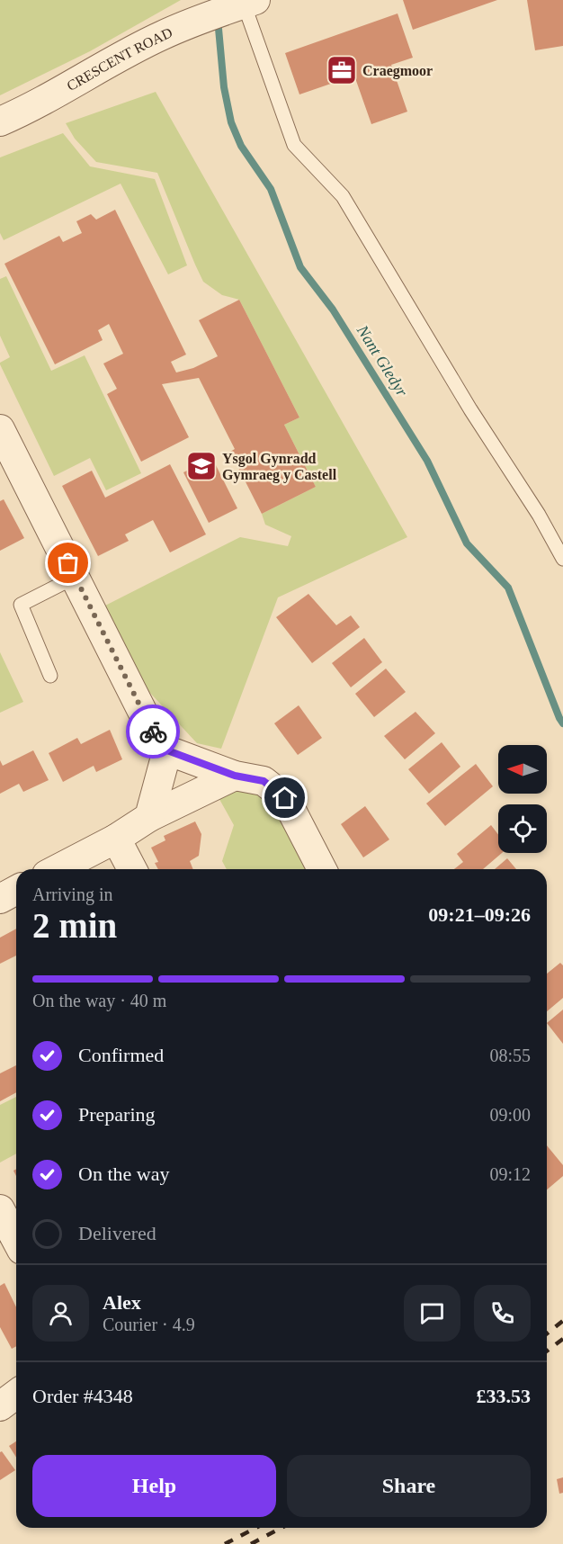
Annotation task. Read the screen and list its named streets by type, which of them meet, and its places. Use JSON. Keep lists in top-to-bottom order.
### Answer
{
  "streets": {
    "street": ["CRESCENT ROAD"]
  },
  "water": ["Nant Gledyr"],
  "places": {
    "office": ["Craegmoor"],
    "school or university": ["Ysgol Gynradd Gymraeg y Castell"]
  },
  "north": "left",
  "page": {
    "heading": ["2 min", "Arriving in", "09:21–09:26"],
    "panel": [
      "Alex",
      "Courier · 4.9",
      "Order #4348",
      "£33.53"
    ],
    "bar": "On the way · 40 m",
    "list": [
      ["Confirmed", "08:55"],
      ["Preparing", "09:00"],
      ["On the way", "09:12"],
      "Delivered"
    ],
    "buttons": ["Help", "Share"]
  }
}
